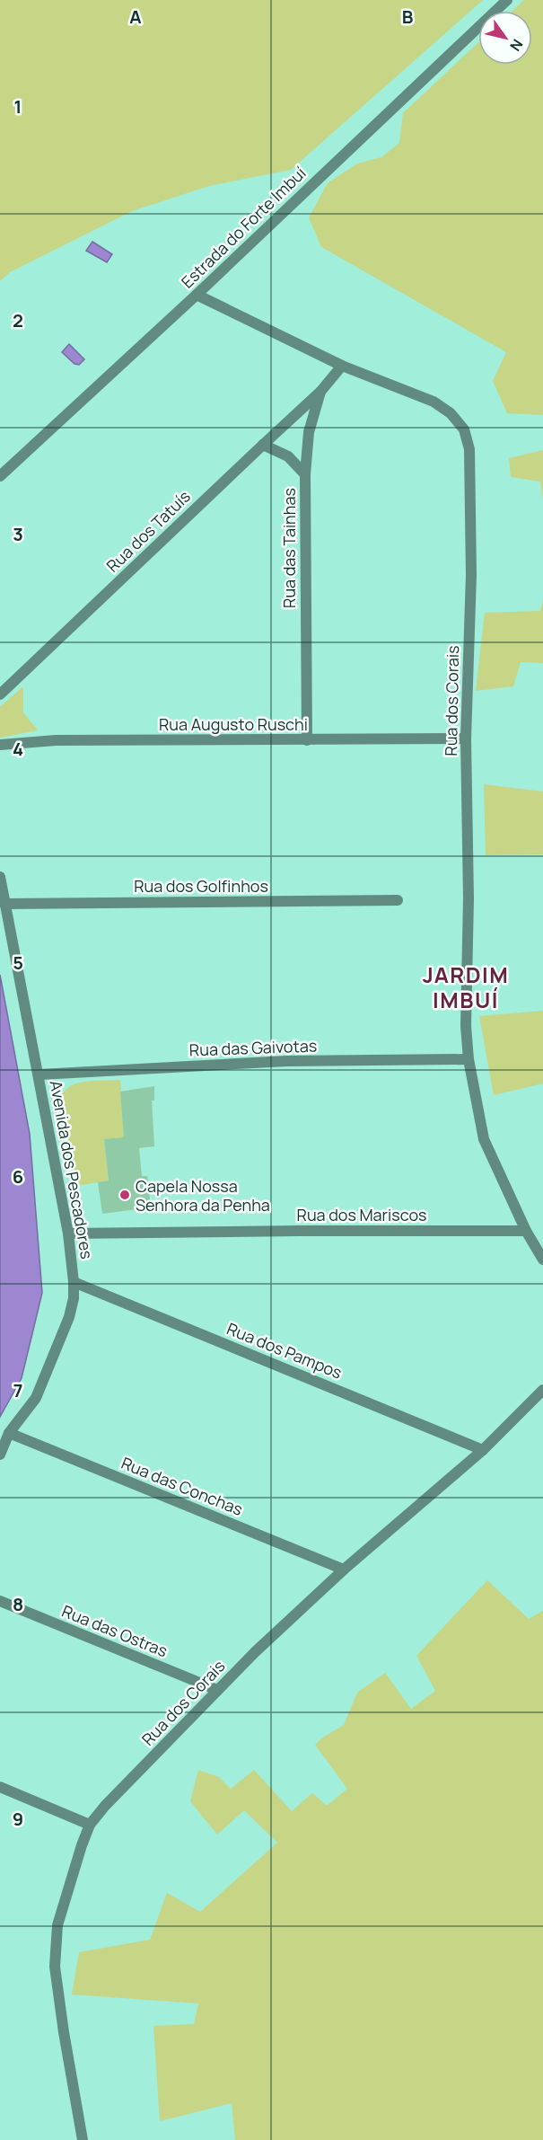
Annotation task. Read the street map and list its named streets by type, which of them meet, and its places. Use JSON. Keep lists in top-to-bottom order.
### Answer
{
  "streets": {
    "street": [
      "Estrada do Forte Imbuí",
      "Rua dos Tatuís",
      "Rua das Tainhas",
      "Rua dos Corais",
      "Rua Augusto Ruschi",
      "Rua dos Golfinhos",
      "Rua das Gaivotas",
      "Avenida dos Pescadores",
      "Rua dos Mariscos",
      "Rua dos Pampos",
      "Rua das Conchas",
      "Rua das Ostras"
    ]
  },
  "crossings": [
    ["Estrada do Forte Imbuí", "Rua dos Corais"],
    ["Rua dos Tatuís", "Rua das Tainhas"],
    ["Rua das Tainhas", "Rua dos Corais"],
    ["Rua das Tainhas", "Rua Augusto Ruschi"],
    ["Rua dos Corais", "Rua Augusto Ruschi"],
    ["Rua dos Corais", "Rua das Gaivotas"],
    ["Rua dos Corais", "Rua dos Mariscos"],
    ["Rua dos Corais", "Rua dos Pampos"],
    ["Rua dos Corais", "Rua das Conchas"],
    ["Rua dos Corais", "Rua das Ostras"],
    ["Rua dos Golfinhos", "Avenida dos Pescadores"],
    ["Rua das Gaivotas", "Avenida dos Pescadores"],
    ["Avenida dos Pescadores", "Rua dos Mariscos"],
    ["Avenida dos Pescadores", "Rua dos Pampos"],
    ["Avenida dos Pescadores", "Rua das Conchas"]
  ],
  "districts": ["JARDIM IMBUÍ"],
  "places": ["Capela Nossa Senhora da Penha"],
  "north": "bottom right",
  "grid": {
    "columns": ["A", "B"],
    "rows": [
      "1",
      "2",
      "3",
      "4",
      "5",
      "6",
      "7",
      "8",
      "9"
    ]
  }
}
